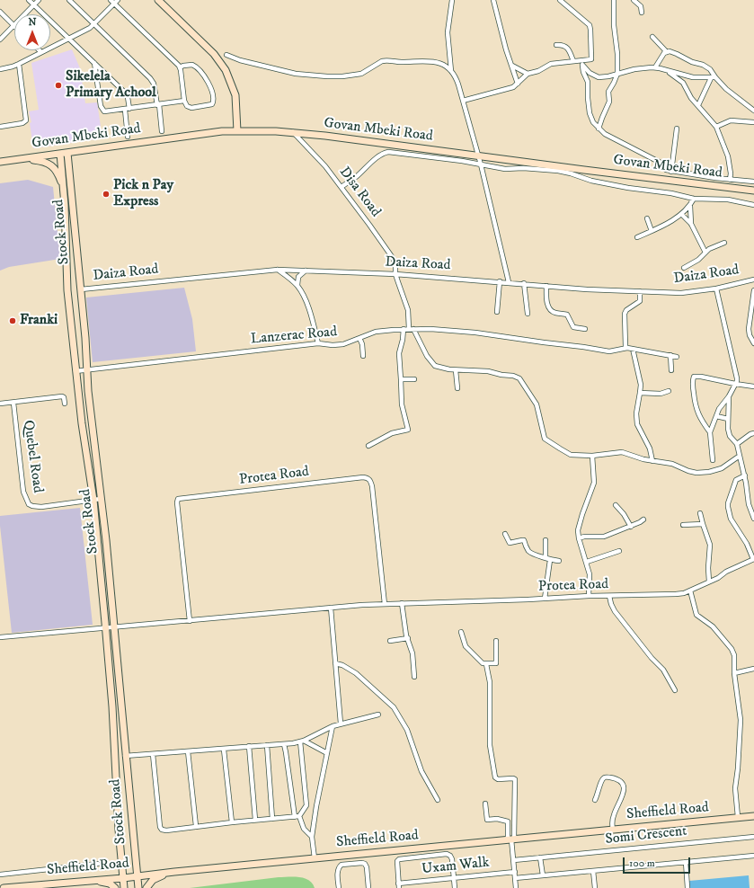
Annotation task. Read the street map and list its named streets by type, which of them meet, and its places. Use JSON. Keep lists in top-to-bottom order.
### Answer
{
  "streets": {
    "main road": ["Govan Mbeki Road", "Stock Road", "Sheffield Road"],
    "street": [
      "Disa Road",
      "Daiza Road",
      "Lanzerac Road",
      "Quebel Road",
      "Protea Road",
      "Somi Crescent",
      "Uxam Walk"
    ]
  },
  "crossings": [
    ["Govan Mbeki Road", "Disa Road"],
    ["Govan Mbeki Road", "Stock Road"],
    ["Disa Road", "Daiza Road"],
    ["Disa Road", "Lanzerac Road"],
    ["Stock Road", "Daiza Road"],
    ["Stock Road", "Lanzerac Road"],
    ["Stock Road", "Quebel Road"],
    ["Stock Road", "Protea Road"],
    ["Stock Road", "Sheffield Road"]
  ],
  "places": ["Sikelela Primary Achool", "Pick n Pay Express", "Franki"],
  "scale_bar": "100 m",
  "north": "top"
}
